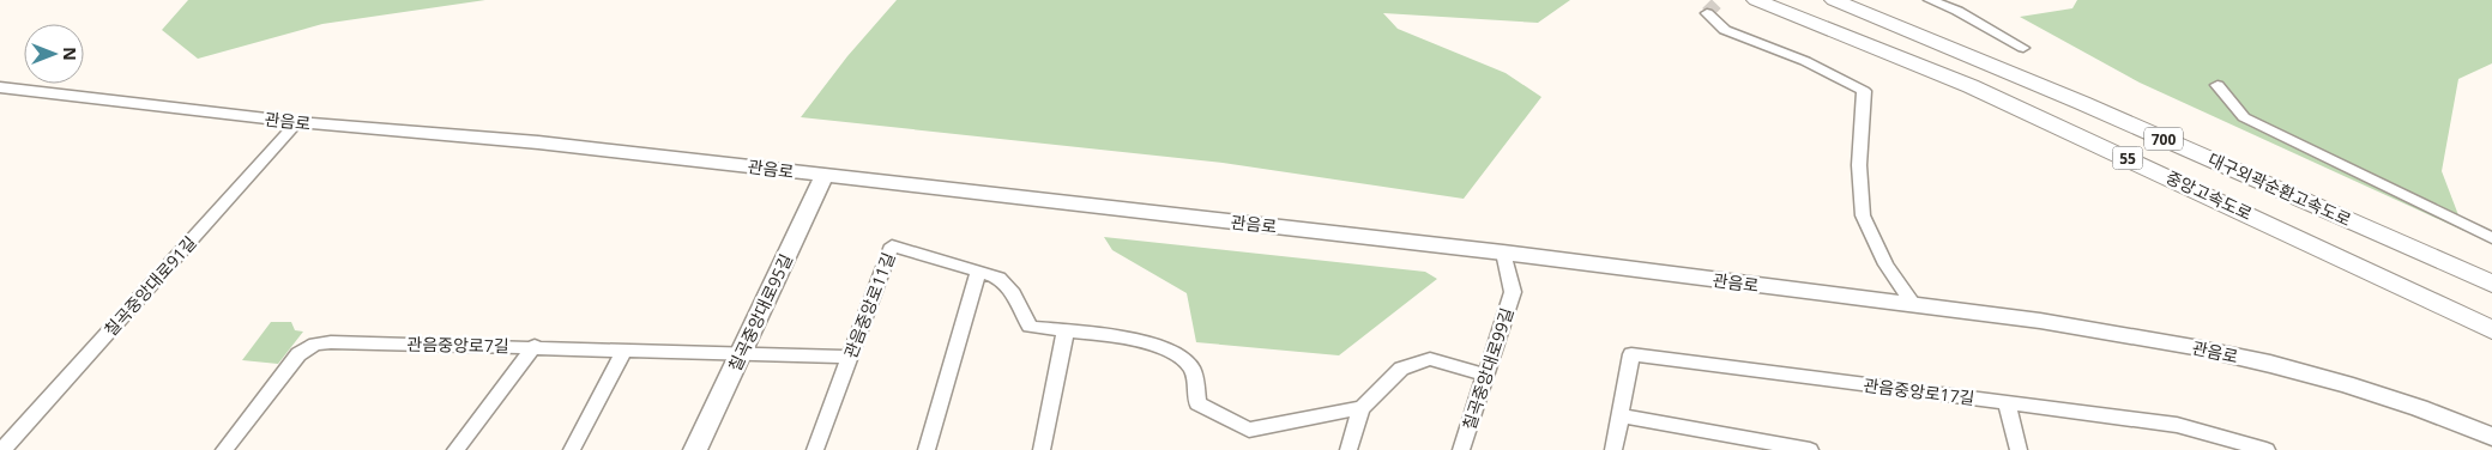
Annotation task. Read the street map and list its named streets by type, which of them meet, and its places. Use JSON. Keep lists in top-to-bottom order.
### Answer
{
  "streets": {
    "highway": [
      "700",
      "55",
      "대구외곽순환고속도로",
      "중앙고속도로"
    ],
    "main road": ["관음로", "칠곡중앙대로95길"],
    "street": [
      "칠곡중앙대로91길",
      "관음중앙로11길",
      "관음중앙로7길",
      "칠곡중앙대로99길",
      "관음중앙로17길"
    ]
  },
  "crossings": [
    ["관음로", "칠곡중앙대로91길"],
    ["관음로", "칠곡중앙대로95길"],
    ["관음로", "칠곡중앙대로99길"],
    ["관음중앙로11길", "관음중앙로7길"],
    ["칠곡중앙대로95길", "관음중앙로7길"]
  ],
  "north": "right"
}
